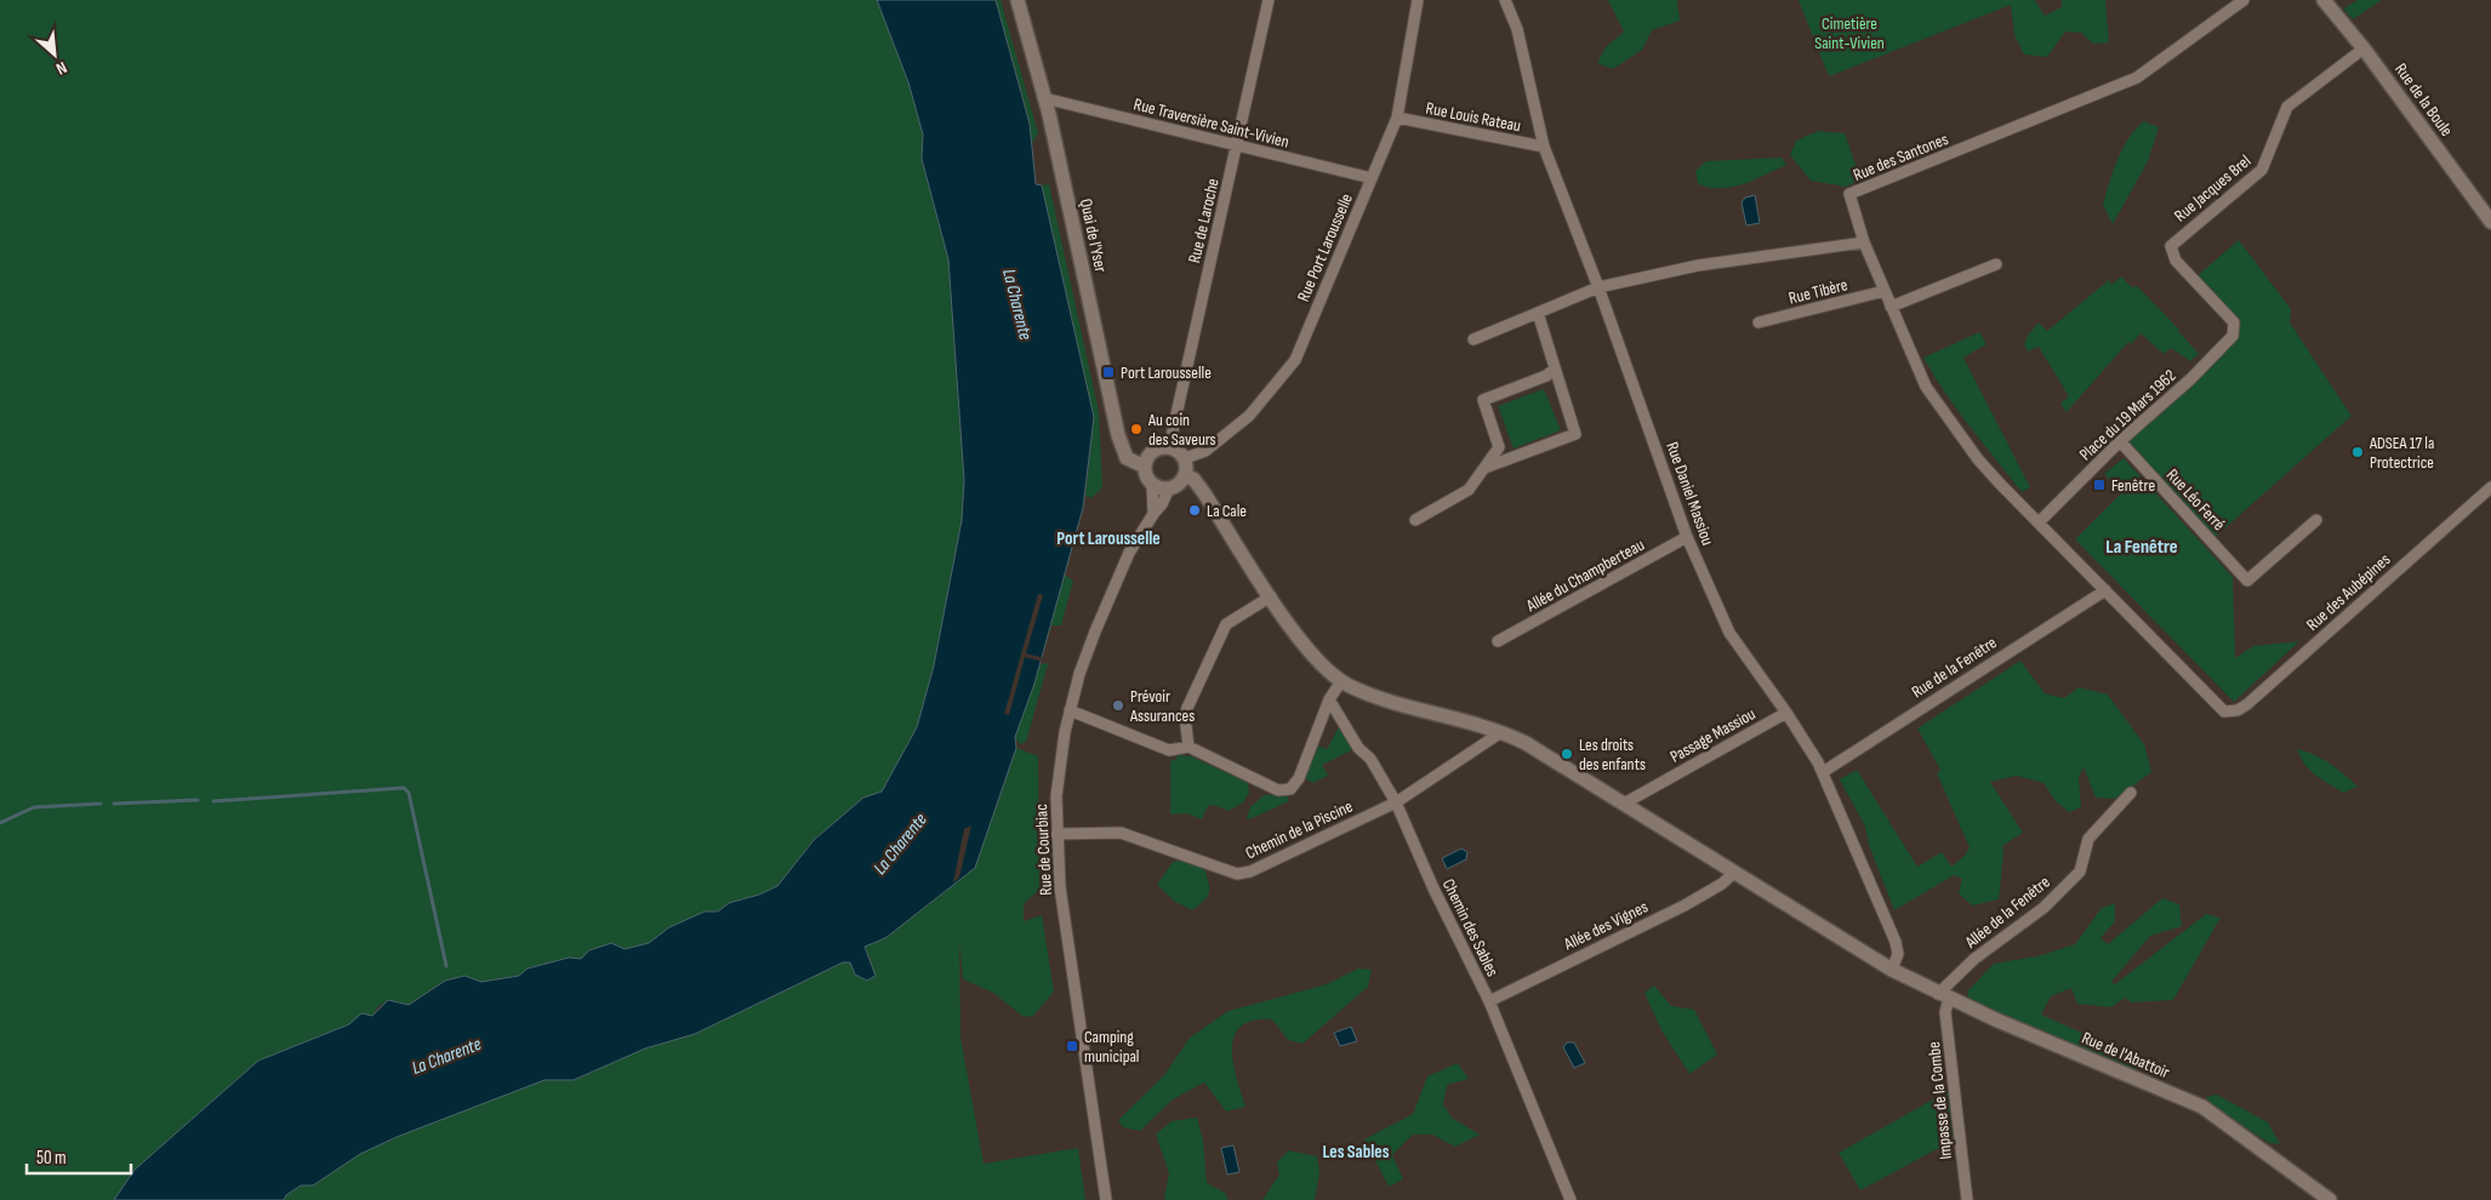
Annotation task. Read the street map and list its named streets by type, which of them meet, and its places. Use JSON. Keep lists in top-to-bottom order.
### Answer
{
  "streets": {
    "street": [
      "Rue de la Boule",
      "Rue Louis Rateau",
      "Rue Traversière Saint-Vivien",
      "Rue des Santones",
      "Rue Jacques Brel",
      "Rue de Laroche",
      "Quai de l'Yser",
      "Rue Port Larousselle",
      "Rue Tibère",
      "Place du 19 Mars 1962",
      "Rue Daniel Massiou",
      "Rue Léo Ferré",
      "Allée du Champberteau",
      "Rue des Aubépines",
      "Rue de la Fenêtre",
      "Passage Massiou",
      "Chemin de la Piscine",
      "Rue de Courbiac",
      "Allée de la Fenêtre",
      "Allée des Vignes",
      "Chemin des Sables",
      "Rue de l'Abattoir",
      "Impasse de la Combe"
    ]
  },
  "crossings": [
    ["Rue de la Boule", "Rue Jacques Brel"],
    ["Rue Louis Rateau", "Rue Port Larousselle"],
    ["Rue Louis Rateau", "Rue Daniel Massiou"],
    ["Rue Traversière Saint-Vivien", "Rue de Laroche"],
    ["Rue Traversière Saint-Vivien", "Quai de l'Yser"],
    ["Rue Traversière Saint-Vivien", "Rue Port Larousselle"],
    ["Rue Jacques Brel", "Place du 19 Mars 1962"],
    ["Rue de Laroche", "Quai de l'Yser"],
    ["Rue de Laroche", "Rue Port Larousselle"],
    ["Rue de Laroche", "Rue de Courbiac"],
    ["Rue de Laroche", "Rue de l'Abattoir"],
    ["Quai de l'Yser", "Rue Port Larousselle"],
    ["Quai de l'Yser", "Rue de Courbiac"],
    ["Quai de l'Yser", "Rue de l'Abattoir"],
    ["Rue Port Larousselle", "Rue de Courbiac"],
    ["Rue Port Larousselle", "Rue de l'Abattoir"],
    ["Place du 19 Mars 1962", "Rue Léo Ferré"],
    ["Rue Daniel Massiou", "Allée du Champberteau"],
    ["Rue Daniel Massiou", "Rue de la Fenêtre"],
    ["Rue Daniel Massiou", "Passage Massiou"],
    ["Rue Daniel Massiou", "Rue de l'Abattoir"],
    ["Rue des Aubépines", "Rue de la Fenêtre"],
    ["Passage Massiou", "Rue de l'Abattoir"],
    ["Chemin de la Piscine", "Rue de Courbiac"],
    ["Chemin de la Piscine", "Chemin des Sables"],
    ["Chemin de la Piscine", "Rue de l'Abattoir"],
    ["Rue de Courbiac", "Rue de l'Abattoir"],
    ["Allée de la Fenêtre", "Rue de l'Abattoir"],
    ["Allée de la Fenêtre", "Impasse de la Combe"],
    ["Allée des Vignes", "Chemin des Sables"],
    ["Allée des Vignes", "Rue de l'Abattoir"],
    ["Rue de l'Abattoir", "Impasse de la Combe"]
  ],
  "districts": ["Port Larousselle", "La Fenêtre", "Les Sables"],
  "water": ["La Charente"],
  "parks": ["Cimetière Saint-Vivien"],
  "places": {
    "transit": ["Port Larousselle", "Fenêtre", "Camping municipal"],
    "other": [
      "Au coin des Saveurs",
      "ADSEA 17 la Protectrice",
      "La Cale",
      "Prévoir Assurances",
      "Les droits des enfants"
    ]
  },
  "scale_bar": "50 m",
  "north": "bottom right"
}
